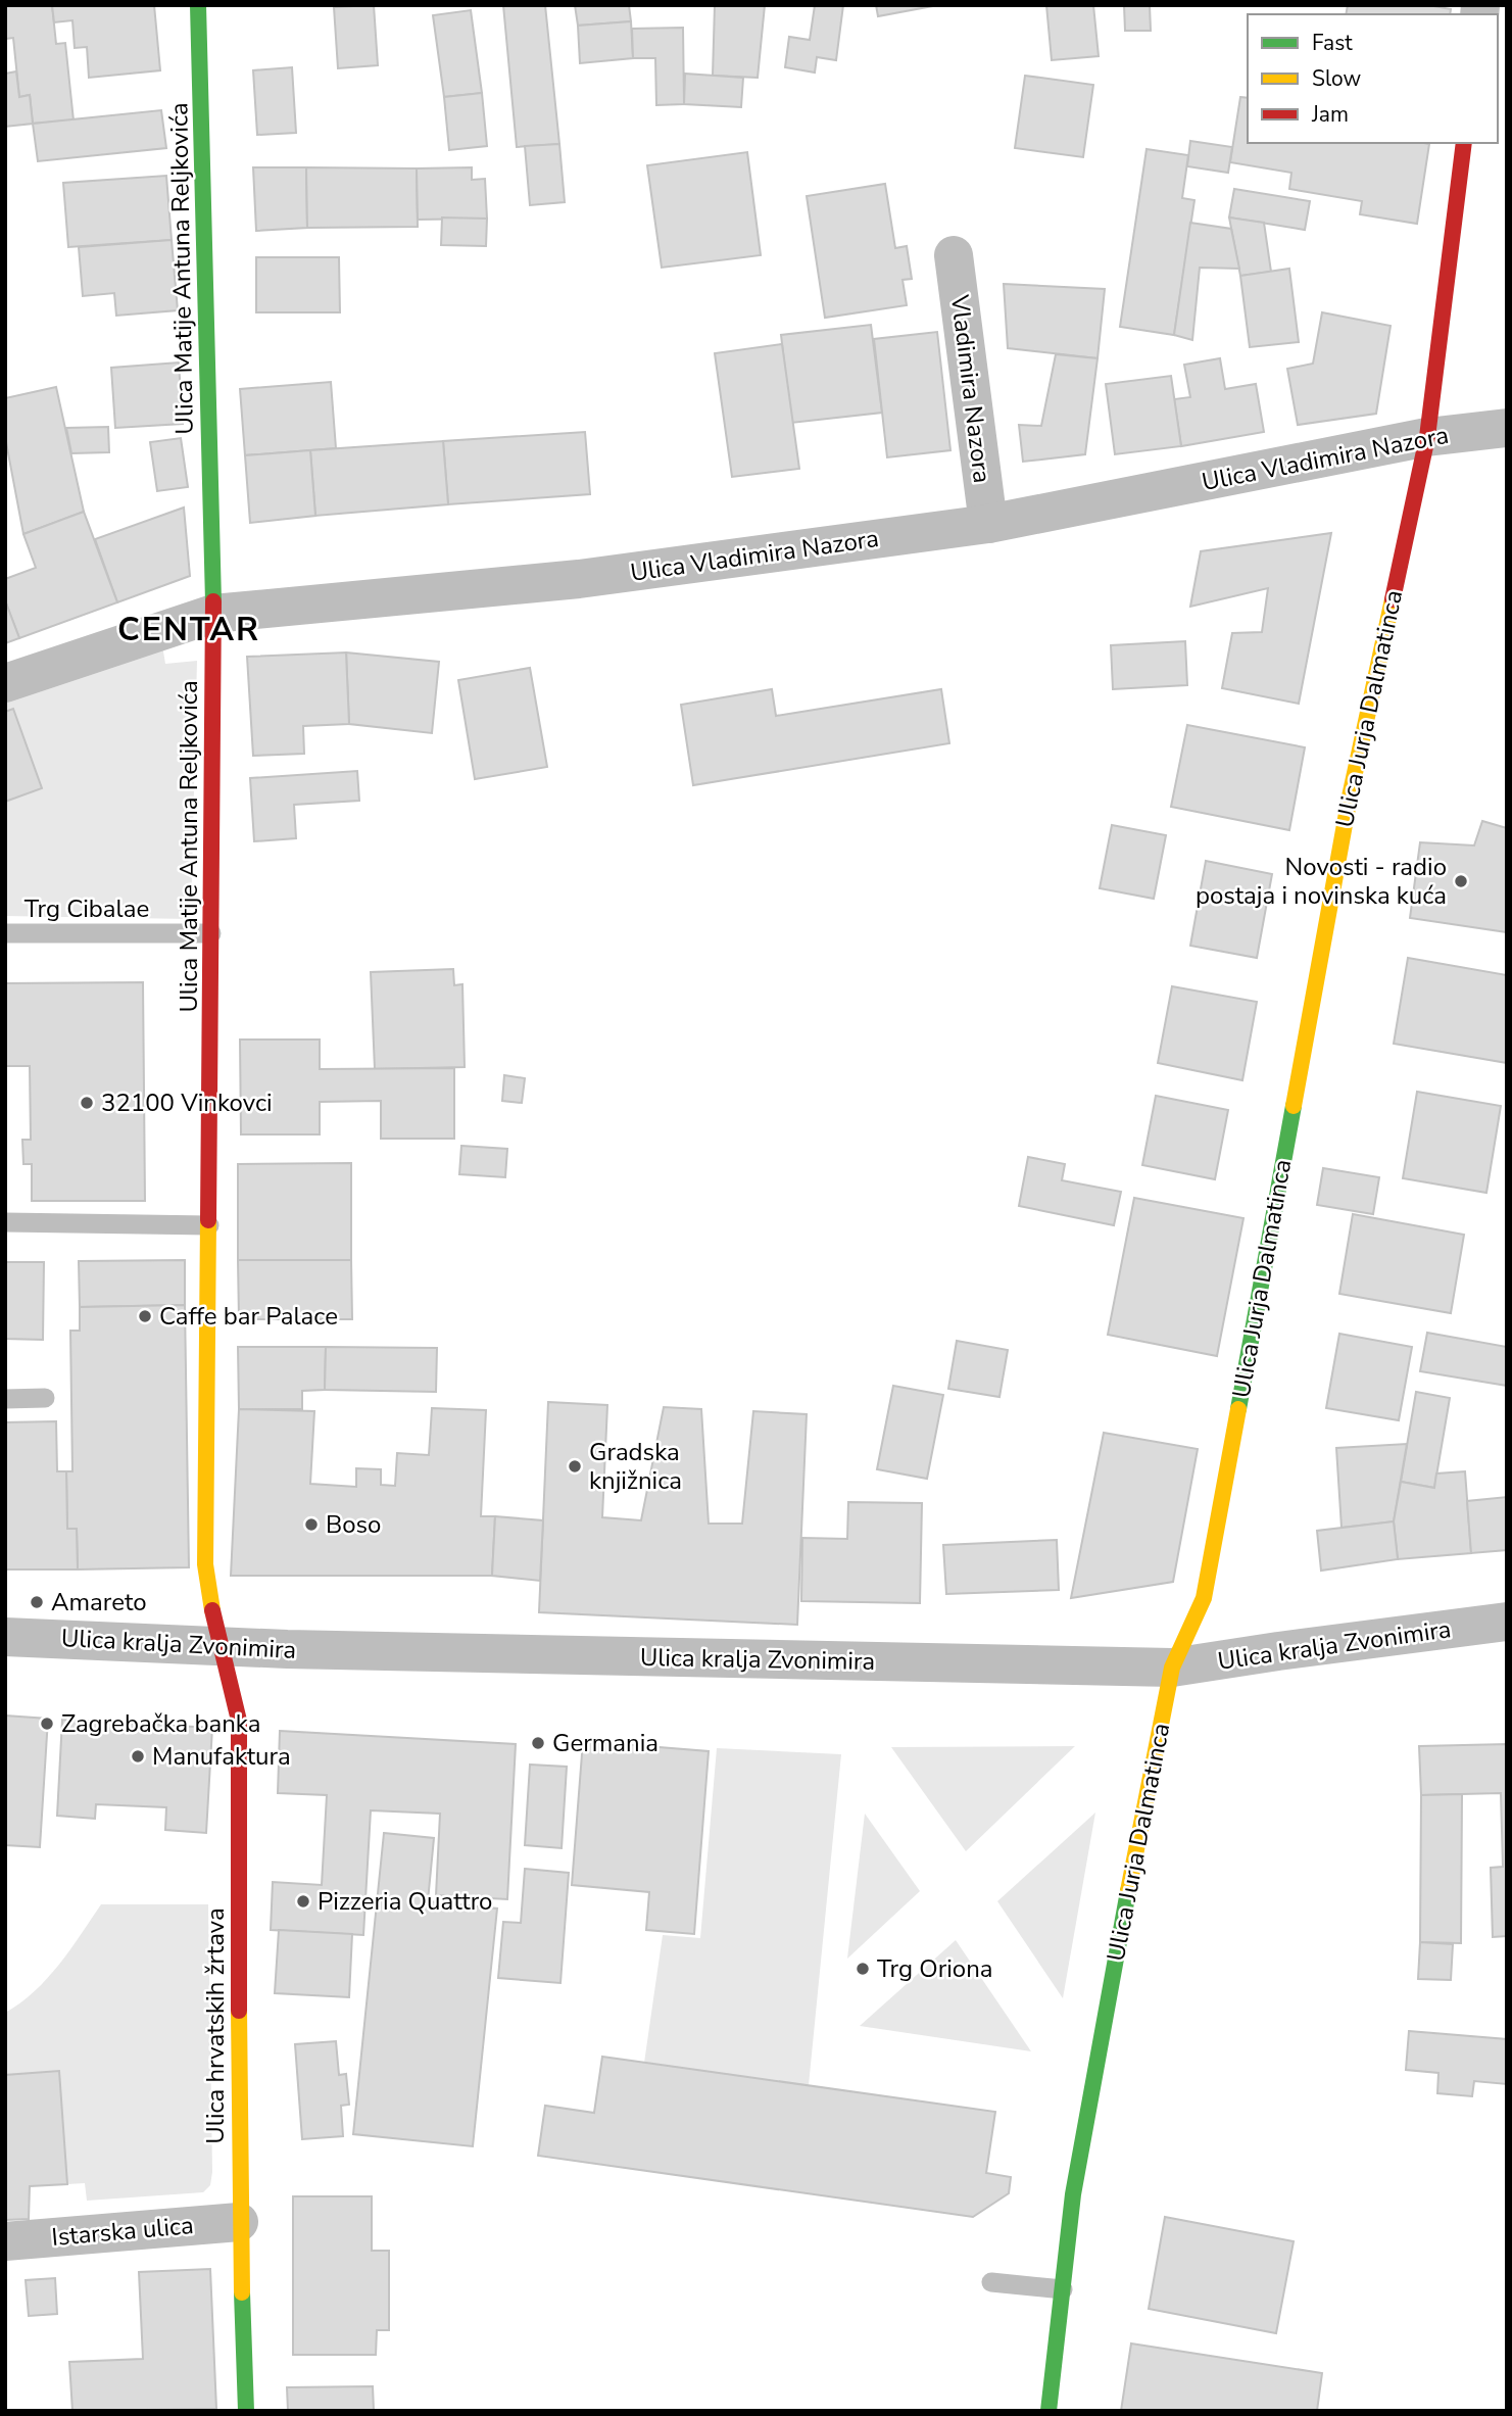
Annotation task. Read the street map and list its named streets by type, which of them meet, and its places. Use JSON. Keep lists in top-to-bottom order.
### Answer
{
  "streets": {
    "street": [
      "Ulica Matije Antuna Reljkovića",
      "Vladimira Nazora",
      "Ulica Vladimira Nazora",
      "Ulica Jurja Dalmatinca",
      "Ulica kralja Zvonimira",
      "Ulica hrvatskih žrtava",
      "Istarska ulica"
    ],
    "lane": ["Trg Cibalae"]
  },
  "crossings": [
    ["Ulica Matije Antuna Reljkovića", "Ulica Vladimira Nazora"],
    ["Ulica Matije Antuna Reljkovića", "Trg Cibalae"],
    ["Ulica Matije Antuna Reljkovića", "Ulica kralja Zvonimira"],
    ["Ulica Matije Antuna Reljkovića", "Ulica hrvatskih žrtava"],
    ["Vladimira Nazora", "Ulica Vladimira Nazora"],
    ["Ulica Vladimira Nazora", "Ulica Jurja Dalmatinca"],
    ["Ulica Jurja Dalmatinca", "Ulica kralja Zvonimira"],
    ["Ulica kralja Zvonimira", "Ulica hrvatskih žrtava"],
    ["Ulica hrvatskih žrtava", "Istarska ulica"]
  ],
  "districts": ["CENTAR"],
  "places": [
    "Novosti - radio postaja i novinska kuća",
    "32100 Vinkovci",
    "Caffe bar Palace",
    "Gradska knjižnica",
    "Boso",
    "Amareto",
    "Zagrebačka banka",
    "Germania",
    "Manufaktura",
    "Pizzeria Quattro",
    "Trg Oriona"
  ],
  "legend": ["Fast", "Slow", "Jam"]
}
